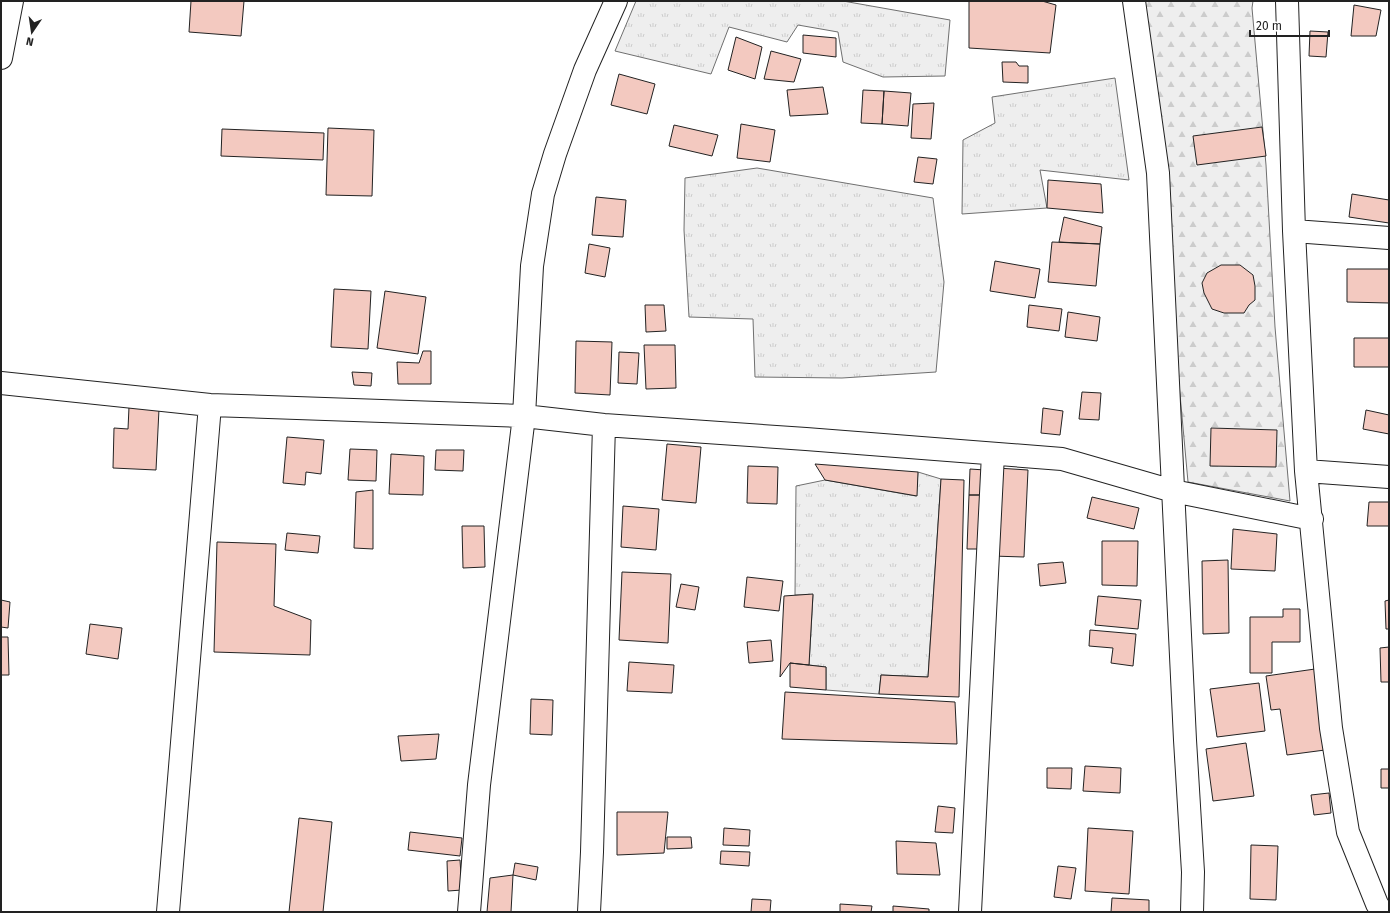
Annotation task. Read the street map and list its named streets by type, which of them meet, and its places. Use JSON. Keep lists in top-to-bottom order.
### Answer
{
  "scale_bar": "20 m",
  "north": "bottom"
}
